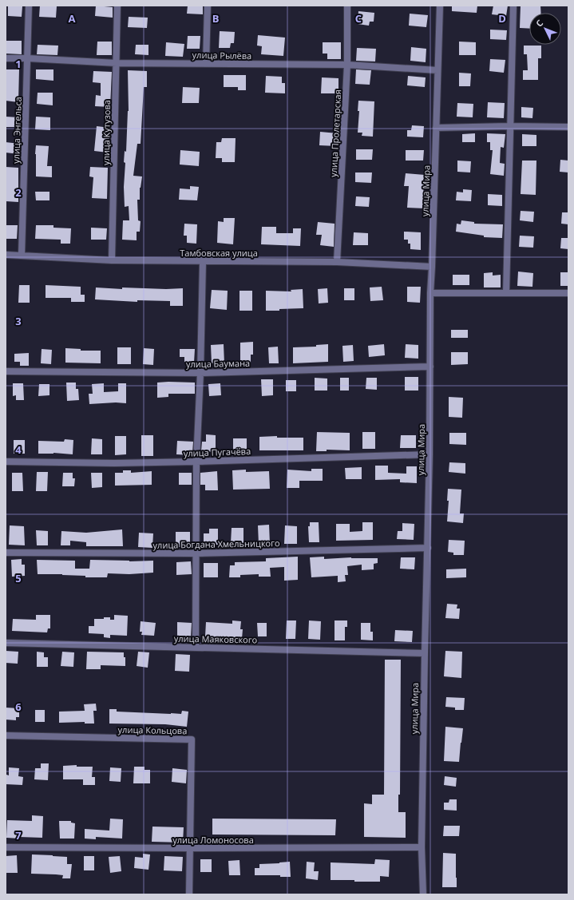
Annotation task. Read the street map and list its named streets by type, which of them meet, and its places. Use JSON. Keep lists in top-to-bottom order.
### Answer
{
  "streets": {
    "street": [
      "улица Рылёва",
      "улица Энгельса",
      "улица Кутузова",
      "улица Пролетарская",
      "улица Мира",
      "Тамбовская улица",
      "улица Баумана",
      "улица Пугачёва",
      "улица Богдана Хмельницкого",
      "улица Маяковского",
      "улица Кольцова",
      "улица Ломоносова"
    ]
  },
  "crossings": [
    ["улица Рылёва", "улица Энгельса"],
    ["улица Рылёва", "улица Кутузова"],
    ["улица Рылёва", "улица Пролетарская"],
    ["улица Рылёва", "улица Мира"],
    ["улица Энгельса", "Тамбовская улица"],
    ["улица Кутузова", "Тамбовская улица"],
    ["улица Пролетарская", "Тамбовская улица"],
    ["улица Мира", "Тамбовская улица"],
    ["улица Мира", "улица Баумана"],
    ["улица Мира", "улица Пугачёва"],
    ["улица Мира", "улица Богдана Хмельницкого"],
    ["улица Мира", "улица Маяковского"],
    ["улица Мира", "улица Ломоносова"],
    ["улица Кольцова", "улица Ломоносова"]
  ],
  "north": "top left",
  "grid": {
    "columns": [
      "A",
      "B",
      "C",
      "D"
    ],
    "rows": [
      "1",
      "2",
      "3",
      "4",
      "5",
      "6",
      "7"
    ]
  }
}
